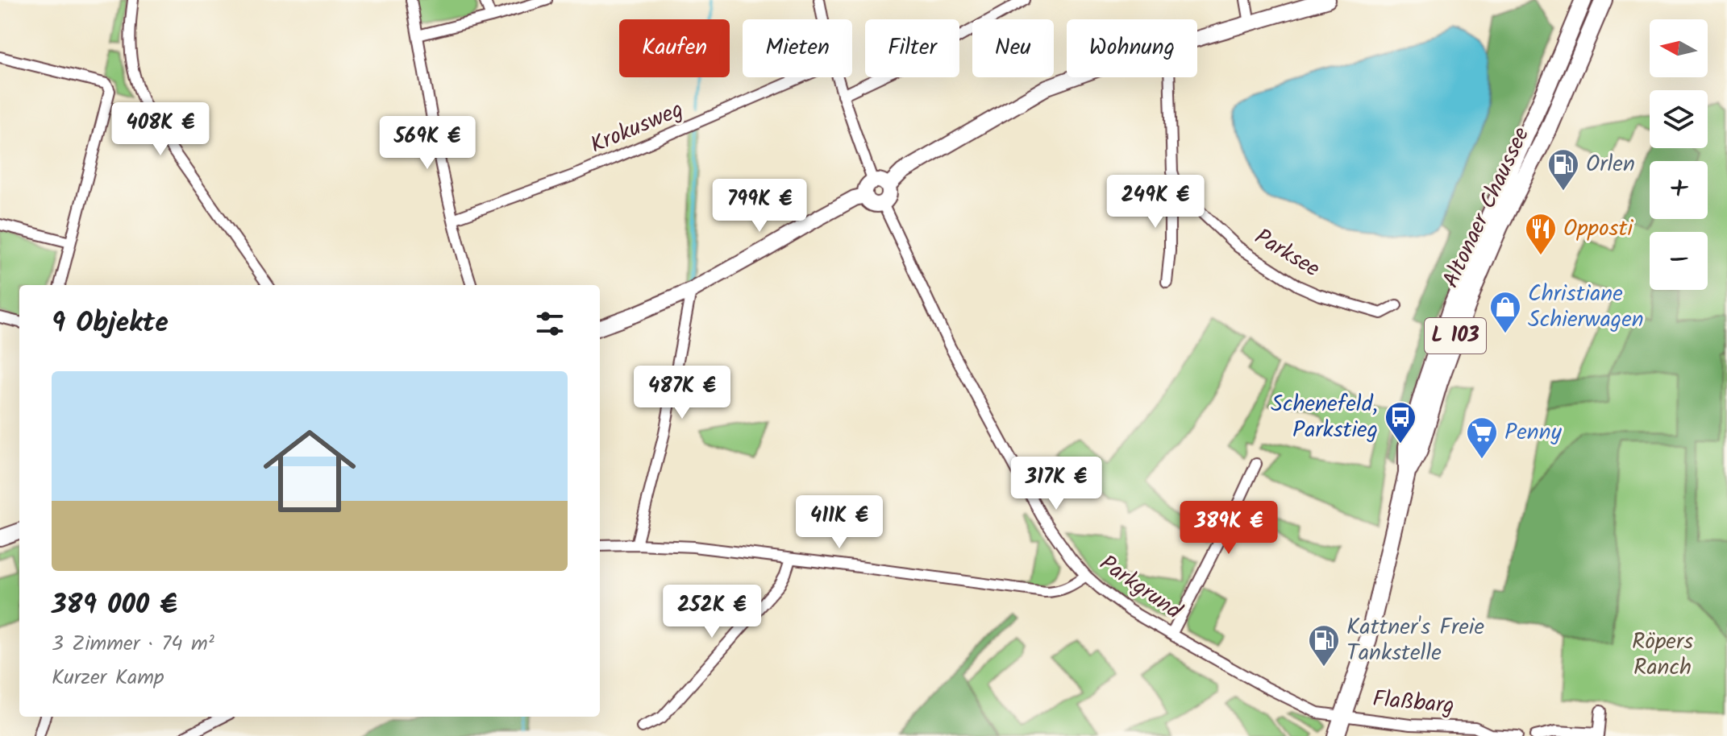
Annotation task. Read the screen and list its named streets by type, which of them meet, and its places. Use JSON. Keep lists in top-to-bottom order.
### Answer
{
  "streets": {
    "main road": ["Altonaer Chaussee", "L 103"],
    "street": [
      "Krokusweg",
      "Parksee",
      "Parkgrund",
      "Flaßbarg"
    ]
  },
  "crossings": [
    ["Altonaer Chaussee", "Parkgrund"],
    ["Altonaer Chaussee", "Flaßbarg"],
    ["Parkgrund", "Flaßbarg"]
  ],
  "parks": ["Röpers Ranch"],
  "places": {
    "fuel station": ["Orlen", "Kattner's Freie Tankstelle"],
    "restaurant": ["Opposti"],
    "shop": ["Christiane Schierwagen"],
    "bus stop": ["Schenefeld, Parkstieg"],
    "supermarket": ["Penny"]
  },
  "north": "left",
  "page": {
    "map_buttons": ["+", "−"],
    "chip": [
      "Kaufen",
      "Mieten",
      "Filter",
      "Neu",
      "Wohnung"
    ],
    "price": [
      "408K €",
      "569K €",
      "249K €",
      "799K €",
      "487K €",
      "317K €",
      "411K €",
      "389K €",
      "252K €"
    ],
    "heading": "9 Objekte",
    "list": [
      {
        "name": "389 000 €",
        "note": "3 Zimmer · 74 m² · Kurzer Kamp"
      }
    ]
  }
}
